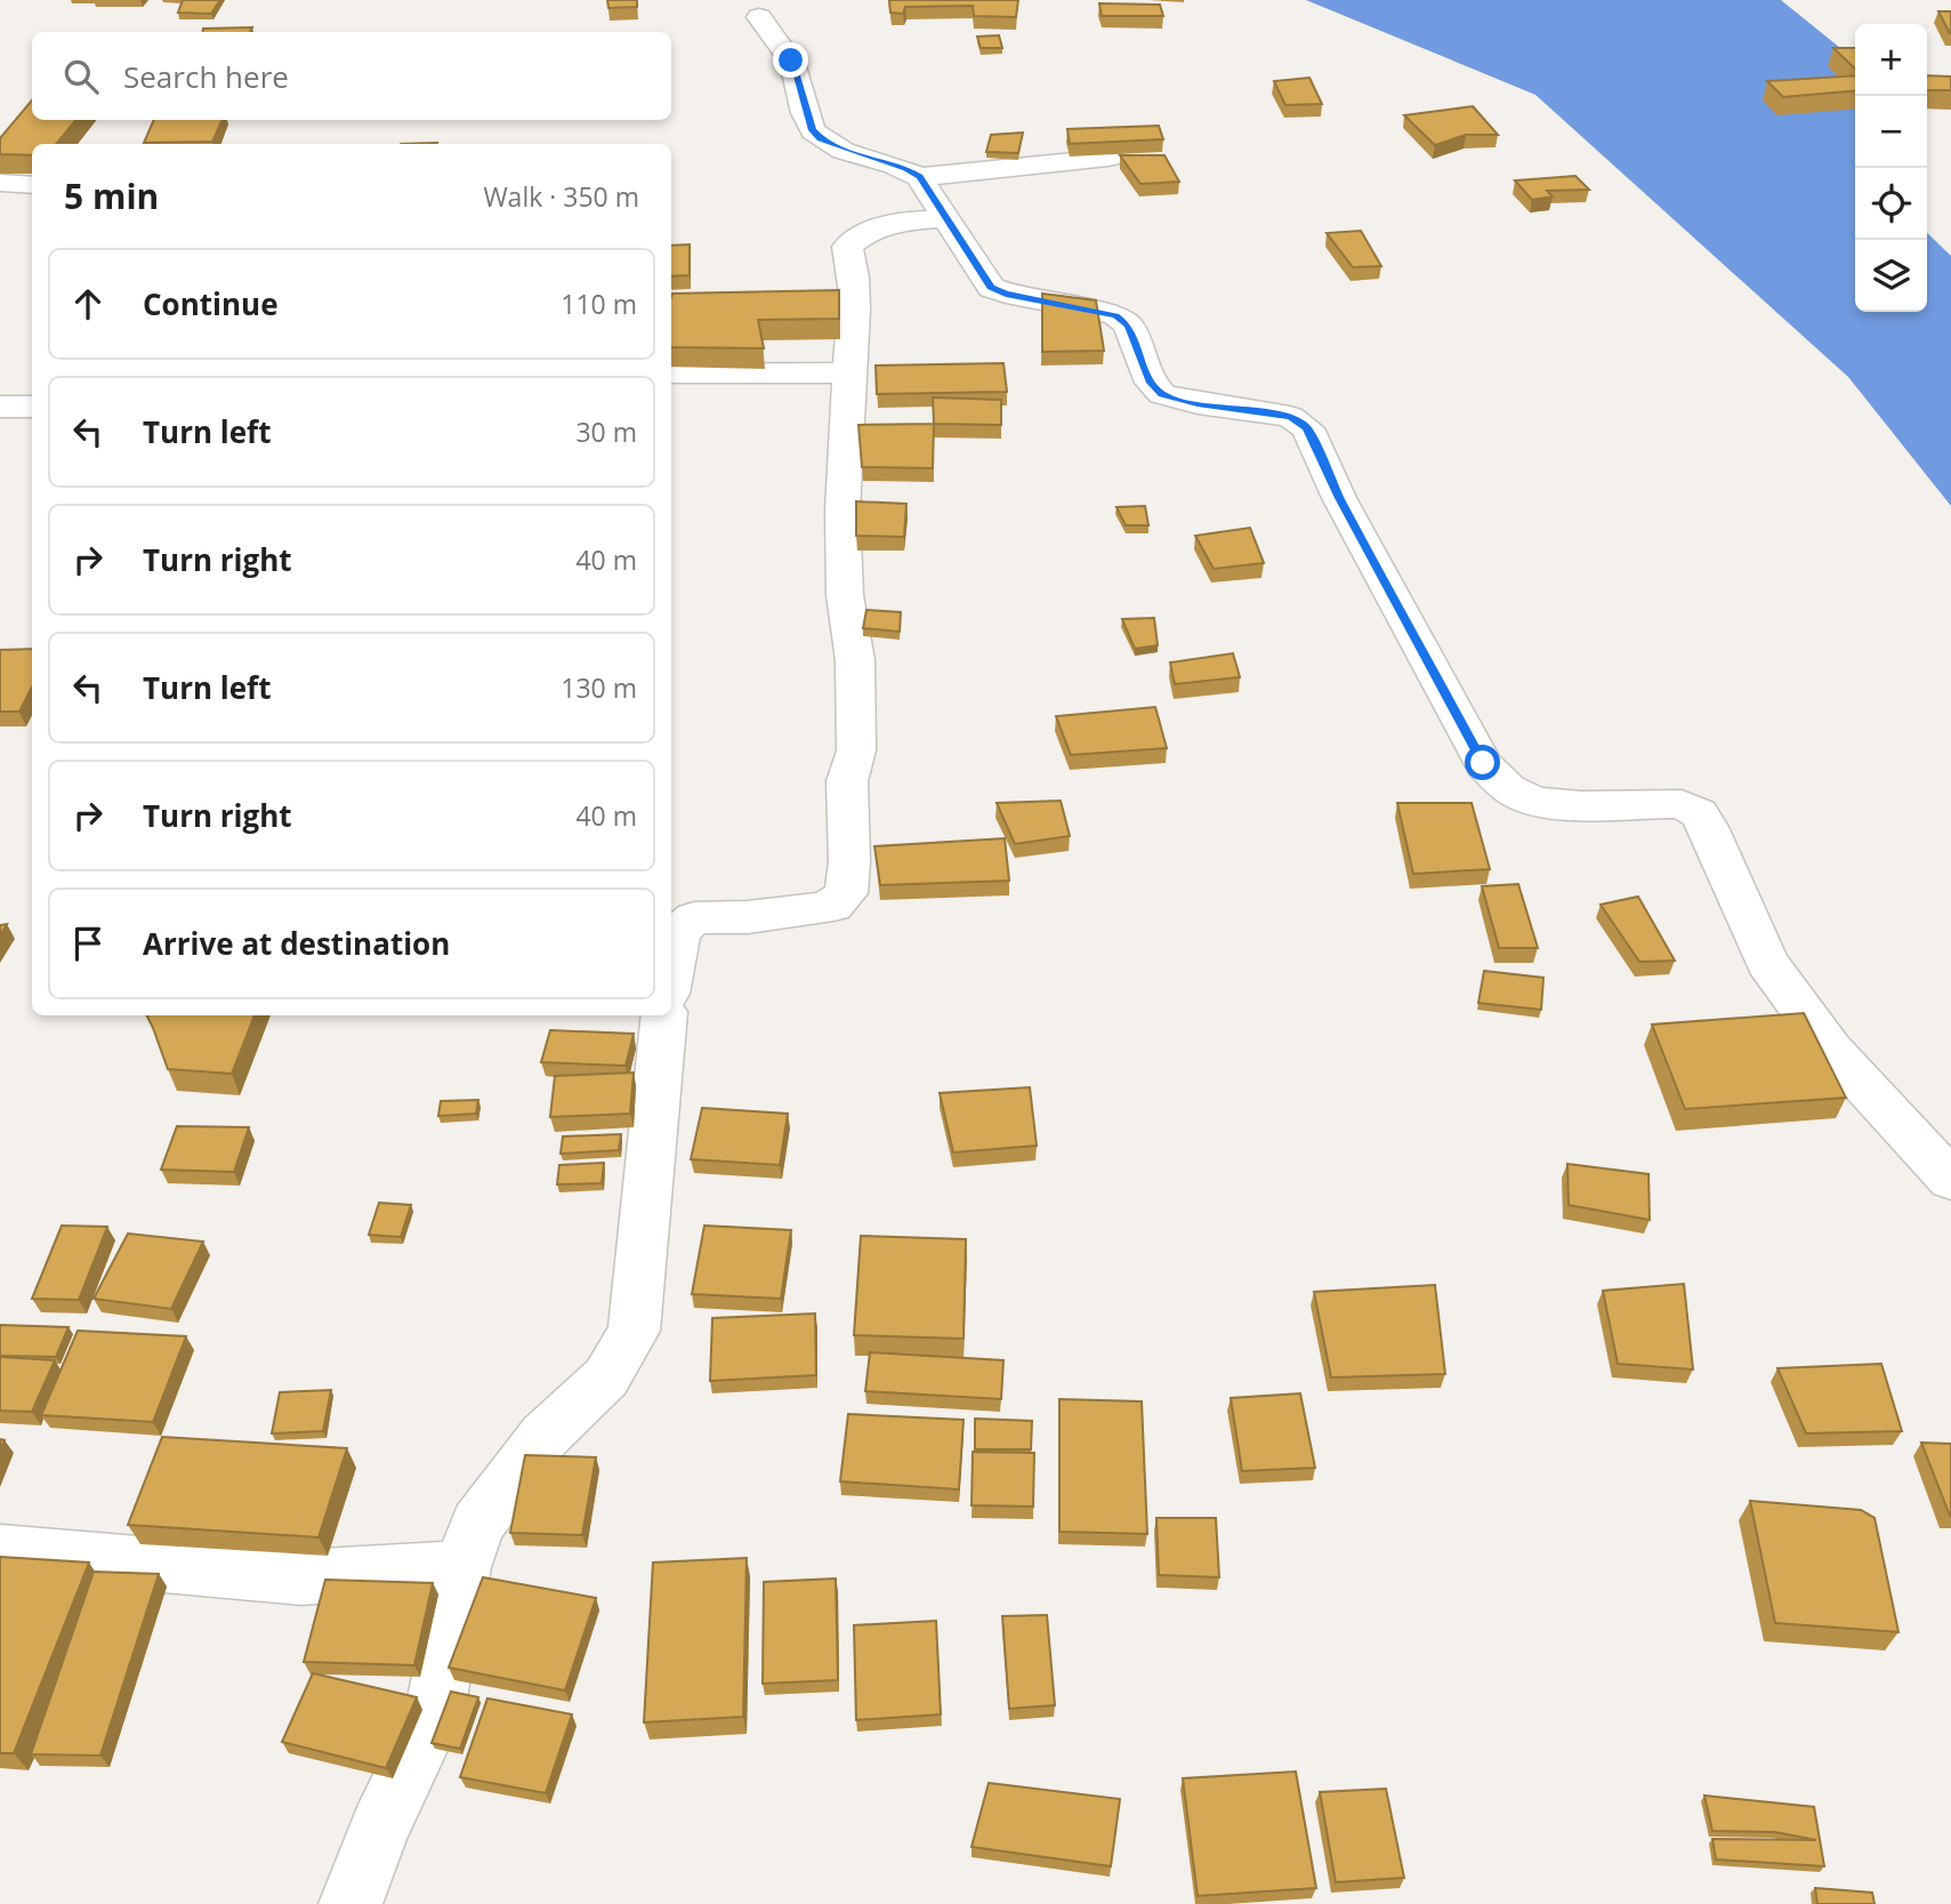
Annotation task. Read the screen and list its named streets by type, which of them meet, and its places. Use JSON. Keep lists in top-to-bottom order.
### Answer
{
  "page": {
    "map_buttons": ["+", "−"],
    "search": "Search here",
    "heading": ["5 min", "Walk · 350 m"],
    "list": [
      ["Continue", "110 m"],
      ["Turn left", "30 m"],
      ["Turn right", "40 m"],
      ["Turn left", "130 m"],
      ["Turn right", "40 m"],
      "Arrive at destination"
    ]
  }
}
